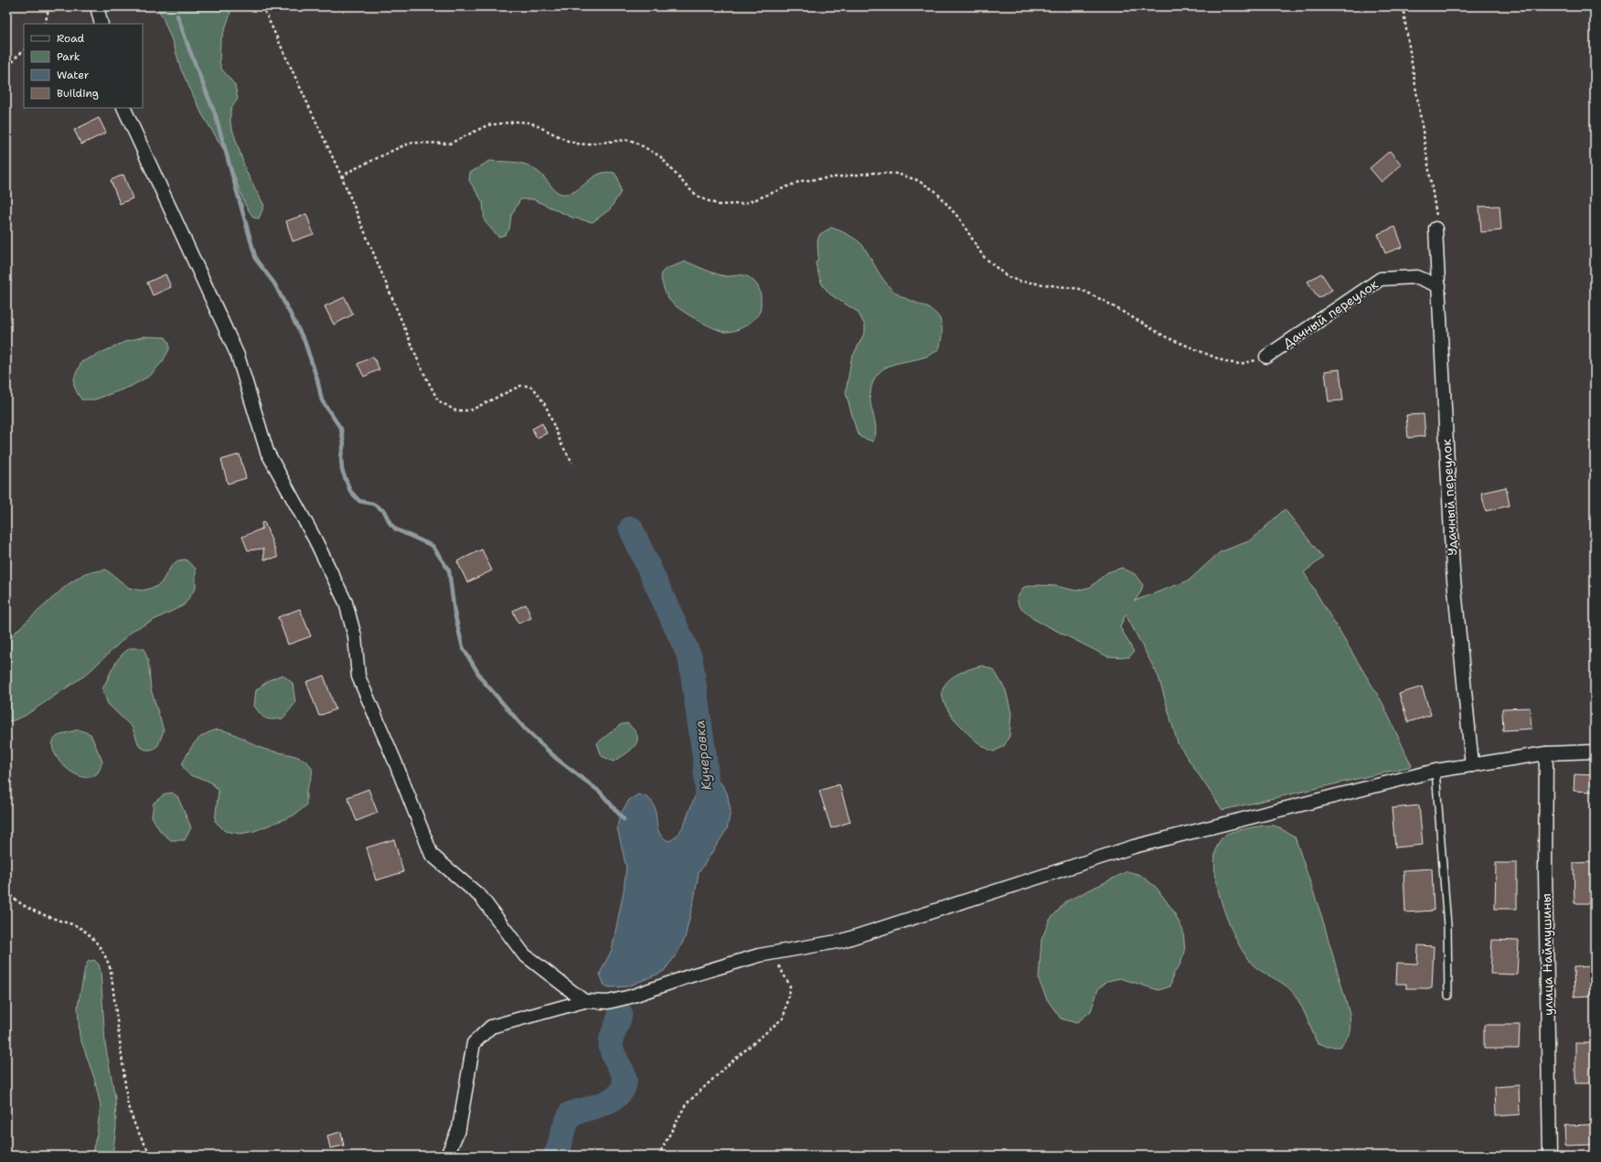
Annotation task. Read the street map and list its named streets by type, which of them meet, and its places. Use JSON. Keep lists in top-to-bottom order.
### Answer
{
  "streets": {
    "street": ["Дачный переулок", "Удачный переулок", "улица Наймушины"]
  },
  "crossings": [
    ["Дачный переулок", "Удачный переулок"]
  ],
  "water": ["Кучеровка"],
  "legend": [
    "Road",
    "Park",
    "Water",
    "Building"
  ]
}
